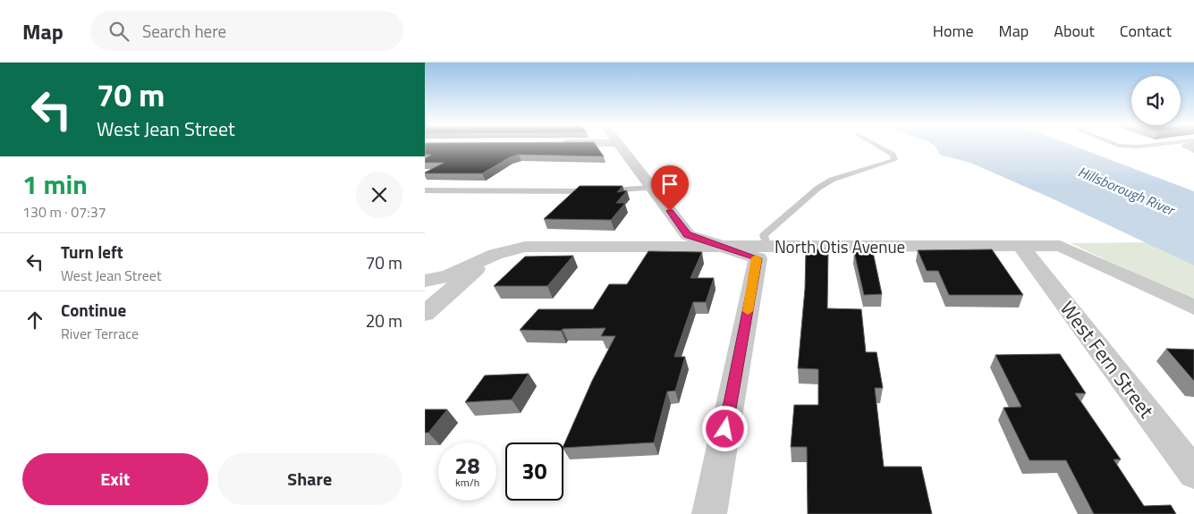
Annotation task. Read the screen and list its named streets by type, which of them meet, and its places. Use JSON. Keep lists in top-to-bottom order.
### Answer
{
  "streets": {
    "street": ["North Otis Avenue", "West Fern Street"]
  },
  "crossings": [
    ["North Otis Avenue", "West Fern Street"]
  ],
  "water": ["Hillsborough River"],
  "page": {
    "header": "Map",
    "search": "Search here",
    "nav": [
      "Home",
      "Map",
      "About",
      "Contact"
    ],
    "turn": ["70 m", "West Jean Street"],
    "heading": ["1 min", "130 m · 07:37"],
    "list": [
      {
        "name": "Turn left",
        "note": "West Jean Street",
        "value": "70 m"
      },
      {
        "name": "Continue",
        "note": "River Terrace",
        "value": "20 m"
      }
    ],
    "speed": "28 km/h",
    "limit": "30",
    "buttons": ["Exit", "Share"]
  }
}
